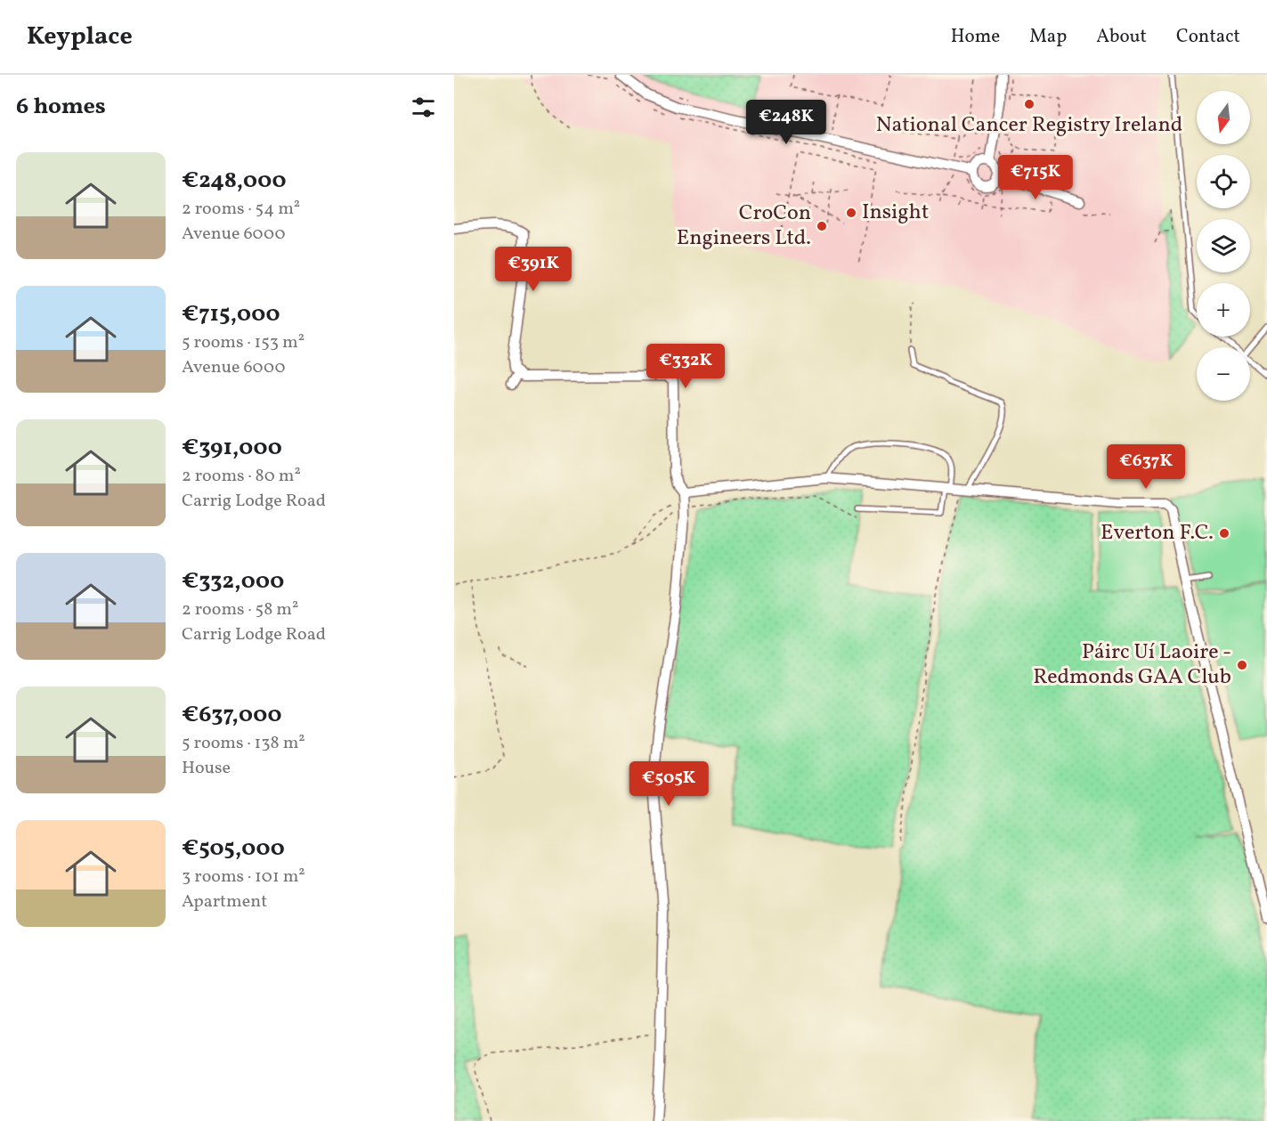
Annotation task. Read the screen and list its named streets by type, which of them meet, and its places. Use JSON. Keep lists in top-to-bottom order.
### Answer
{
  "places": [
    "National Cancer Registry Ireland",
    "Insight",
    "CroCon Engineers Ltd.",
    "Everton F.C.",
    "Páirc Uí Laoire - Redmonds GAA Club"
  ],
  "north": "bottom",
  "page": {
    "header": "Keyplace",
    "nav": [
      "Home",
      "Map",
      "About",
      "Contact"
    ],
    "heading": "6 homes",
    "map_buttons": ["+", "−"],
    "price": [
      "€248K",
      "€715K",
      "€391K",
      "€332K",
      "€637K",
      "€505K"
    ],
    "list": [
      {
        "name": "€248,000",
        "note": "2 rooms · 54 m² · Avenue 6000"
      },
      {
        "name": "€715,000",
        "note": "5 rooms · 153 m² · Avenue 6000"
      },
      {
        "name": "€391,000",
        "note": "2 rooms · 80 m² · Carrig Lodge Road"
      },
      {
        "name": "€332,000",
        "note": "2 rooms · 58 m² · Carrig Lodge Road"
      },
      {
        "name": "€637,000",
        "note": "5 rooms · 138 m² · House"
      },
      {
        "name": "€505,000",
        "note": "3 rooms · 101 m² · Apartment"
      }
    ]
  }
}
